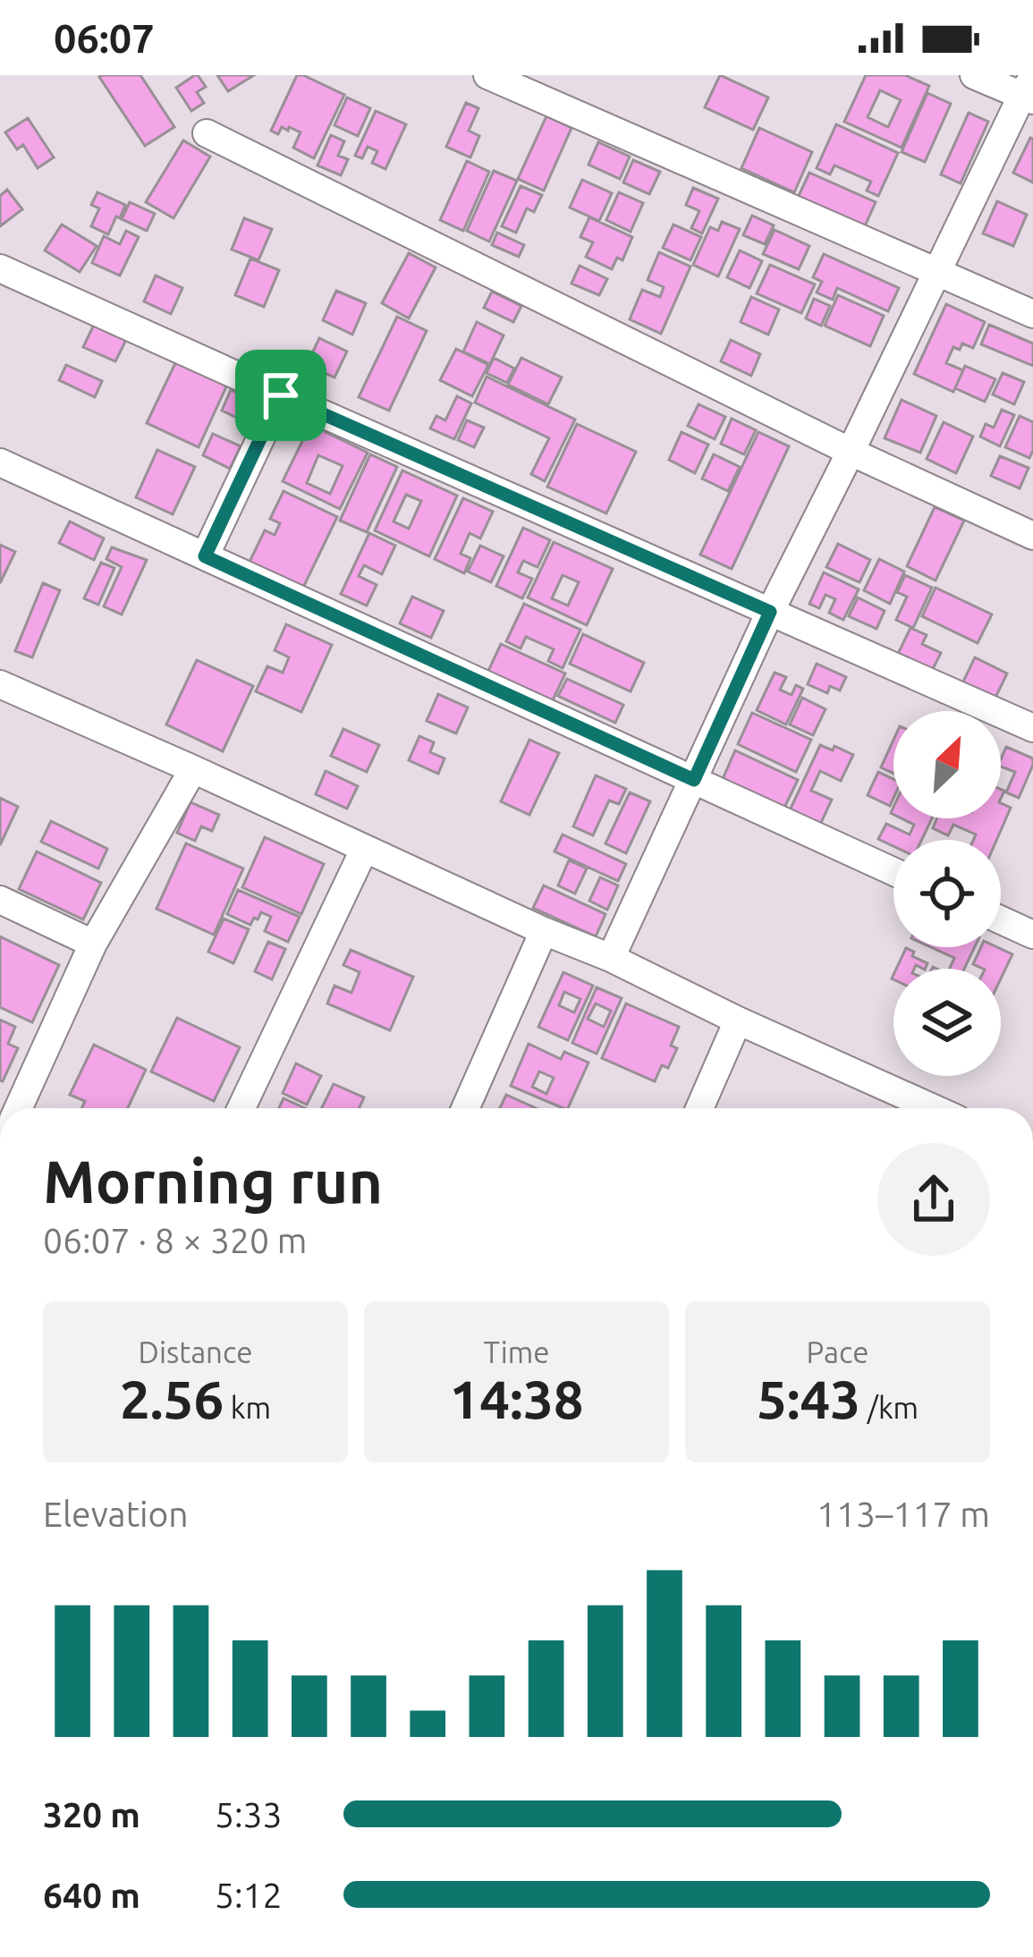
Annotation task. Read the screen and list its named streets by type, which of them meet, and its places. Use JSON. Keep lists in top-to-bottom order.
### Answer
{
  "north": "top right",
  "page": {
    "status": "06:07",
    "heading": ["Morning run", "06:07 · 8 × 320 m"],
    "stats": [
      ["Distance", "2.56 km"],
      ["Time", "14:38"],
      ["Pace", "5:43 /km"]
    ],
    "chart": ["Elevation", "113–117 m"],
    "list": [
      {
        "name": "320 m",
        "note": "5:33"
      },
      {
        "name": "640 m",
        "note": "5:12"
      }
    ]
  }
}
